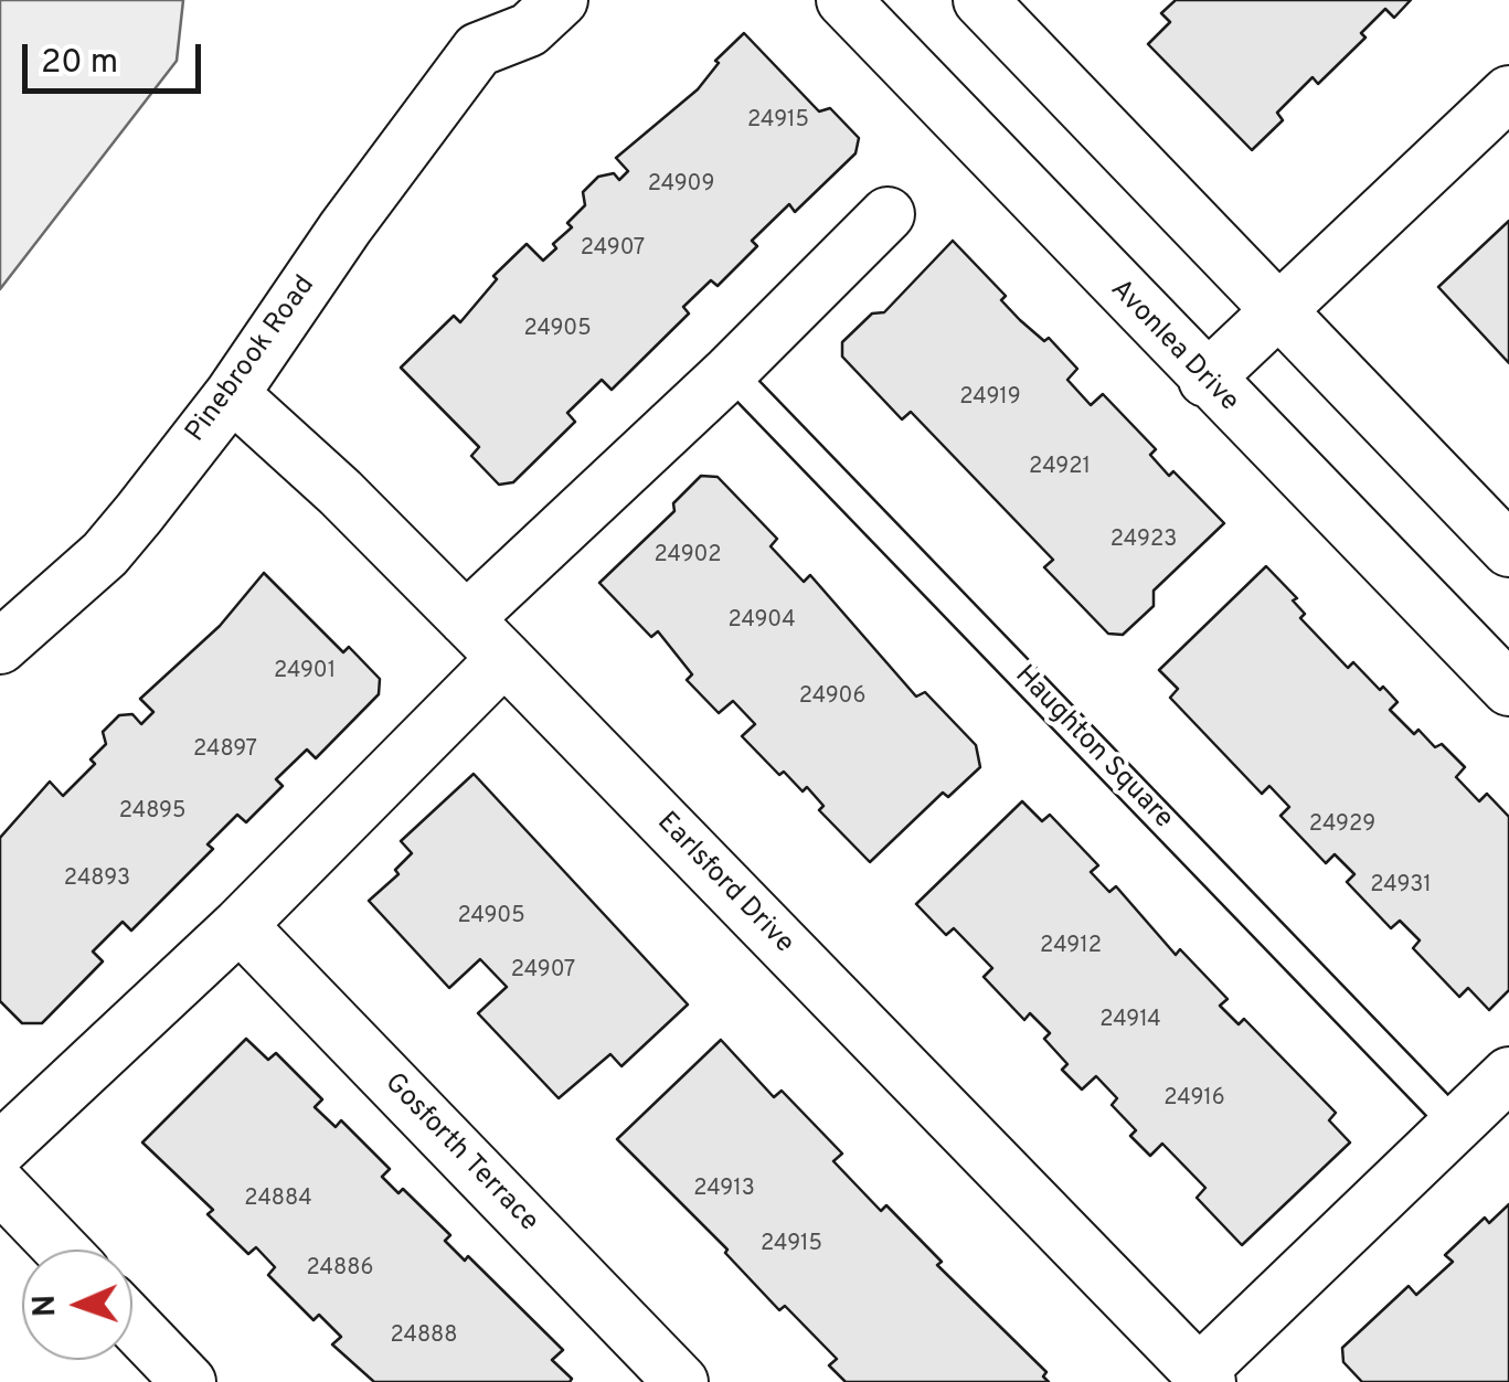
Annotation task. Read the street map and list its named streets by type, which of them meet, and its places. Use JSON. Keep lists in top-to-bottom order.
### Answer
{
  "streets": {
    "street": [
      "Avonlea Drive",
      "Pinebrook Road",
      "Earlsford Drive",
      "Gosforth Terrace"
    ],
    "lane": ["Haughton Square"]
  },
  "crossings": [
    ["Pinebrook Road", "Earlsford Drive"]
  ],
  "house_numbers": [
    "24915",
    "24909",
    "24907",
    "24905",
    "24919",
    "24921",
    "24923",
    "24902",
    "24904",
    "24901",
    "24906",
    "24897",
    "24895",
    "24929",
    "24893",
    "24931",
    "24905",
    "24912",
    "24907",
    "24914",
    "24916",
    "24913",
    "24884",
    "24915",
    "24886",
    "24888"
  ],
  "scale_bar": "20 m",
  "north": "left"
}
